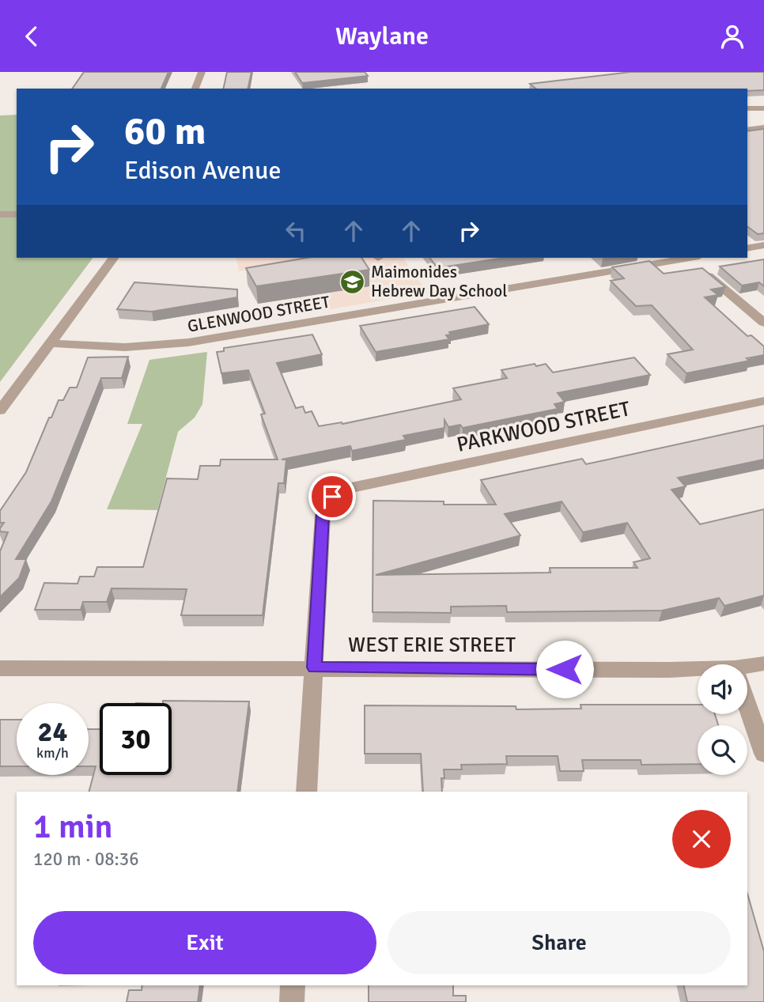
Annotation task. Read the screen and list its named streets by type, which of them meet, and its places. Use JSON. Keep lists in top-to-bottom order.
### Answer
{
  "streets": {
    "street": ["GLENWOOD STREET", "PARKWOOD STREET", "WEST ERIE STREET"]
  },
  "crossings": [
    ["PARKWOOD STREET", "WEST ERIE STREET"]
  ],
  "places": {
    "school or university": ["Maimonides Hebrew Day School"]
  },
  "page": {
    "header": "Waylane",
    "turn": ["60 m", "Edison Avenue"],
    "speed": "24 km/h",
    "limit": "30",
    "heading": ["1 min", "120 m · 08:36"],
    "buttons": ["Exit", "Share"]
  }
}
